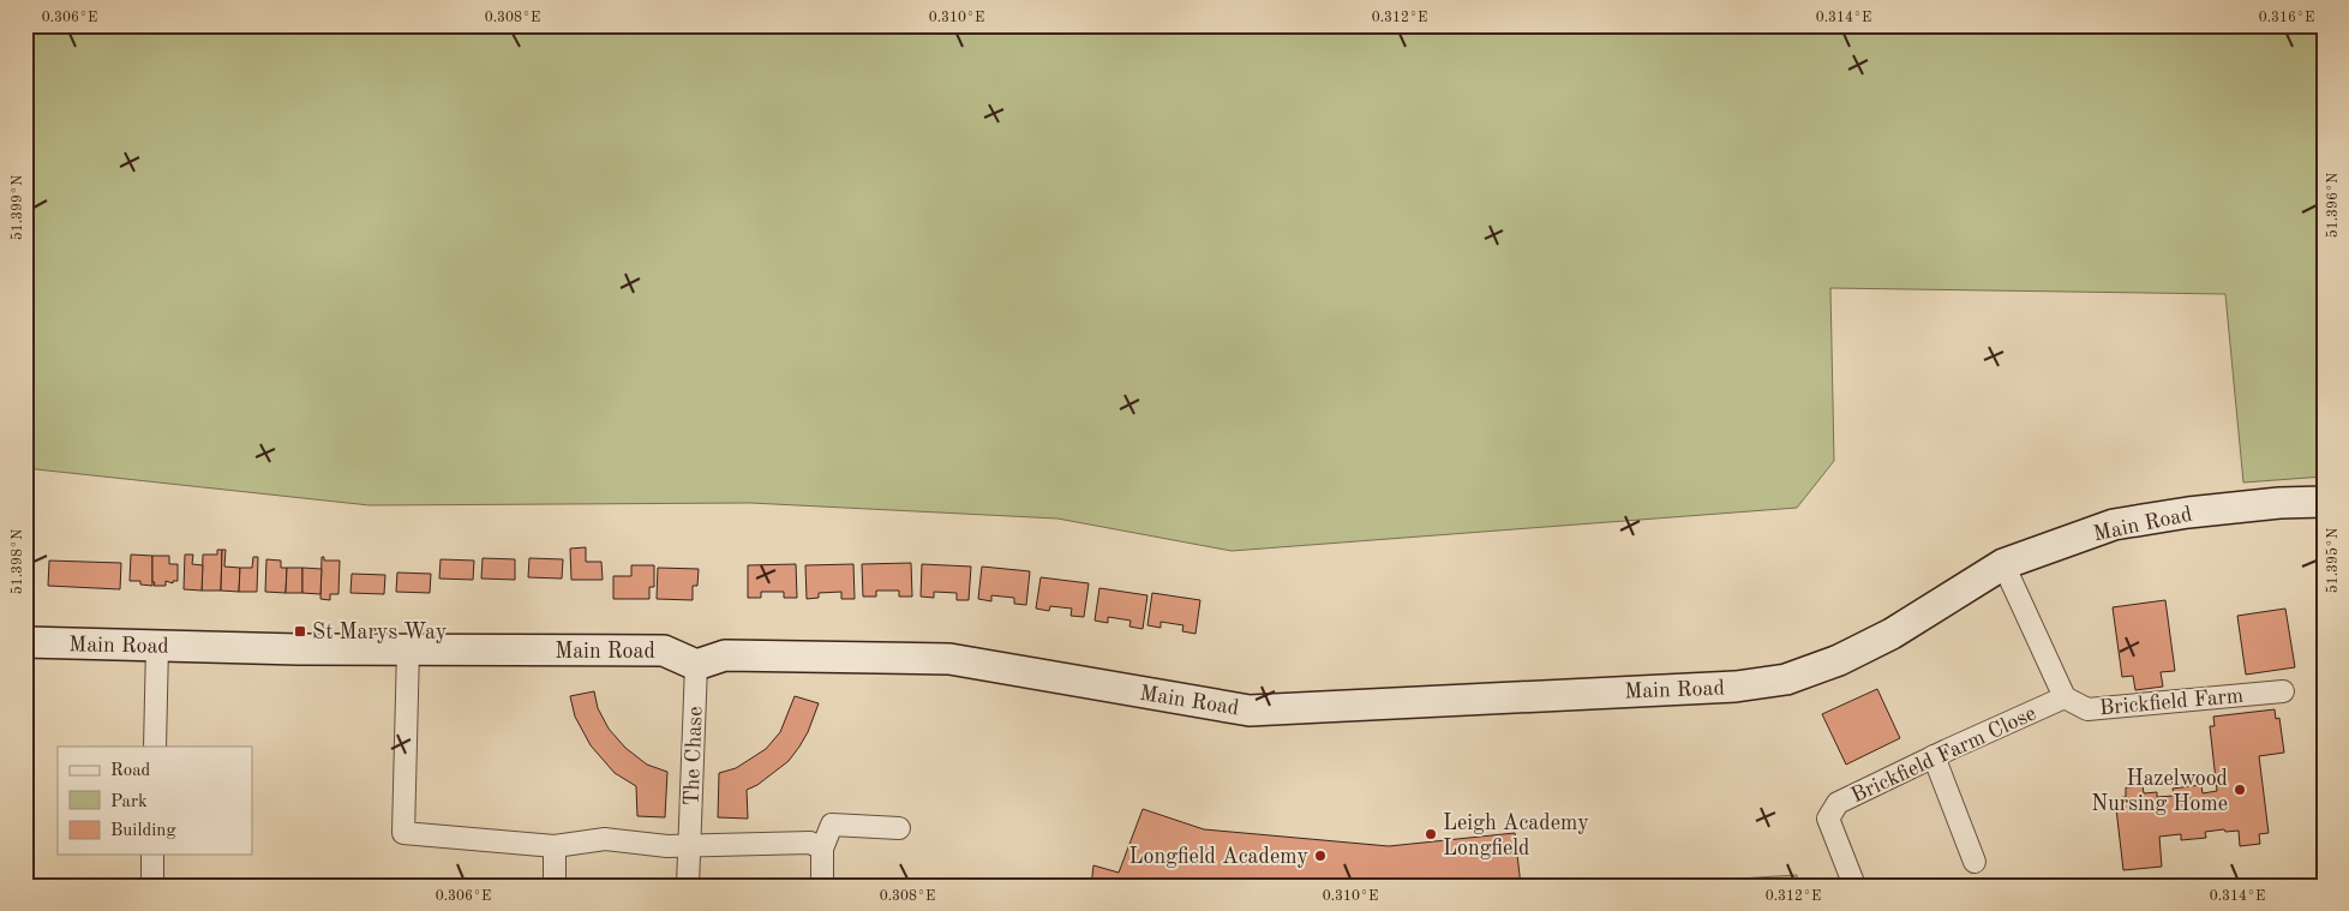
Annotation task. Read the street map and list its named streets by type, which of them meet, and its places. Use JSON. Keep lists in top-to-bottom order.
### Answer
{
  "streets": {
    "main road": ["Main Road"],
    "street": ["Brickfield Farm", "Brickfield Farm Close", "The Chase"]
  },
  "crossings": [
    ["Main Road", "The Chase"],
    ["Brickfield Farm", "Brickfield Farm Close"]
  ],
  "places": {
    "transit": ["St Marys Way"],
    "other": ["Hazelwood Nursing Home", "Leigh Academy Longfield", "Longfield Academy"]
  },
  "legend": ["Road", "Park", "Building"],
  "coordinates": [
    "0.306°E",
    "0.308°E",
    "0.310°E",
    "0.312°E",
    "0.314°E",
    "0.316°E",
    "51.396°N",
    "51.399°N",
    "51.395°N",
    "51.398°N"
  ]
}
